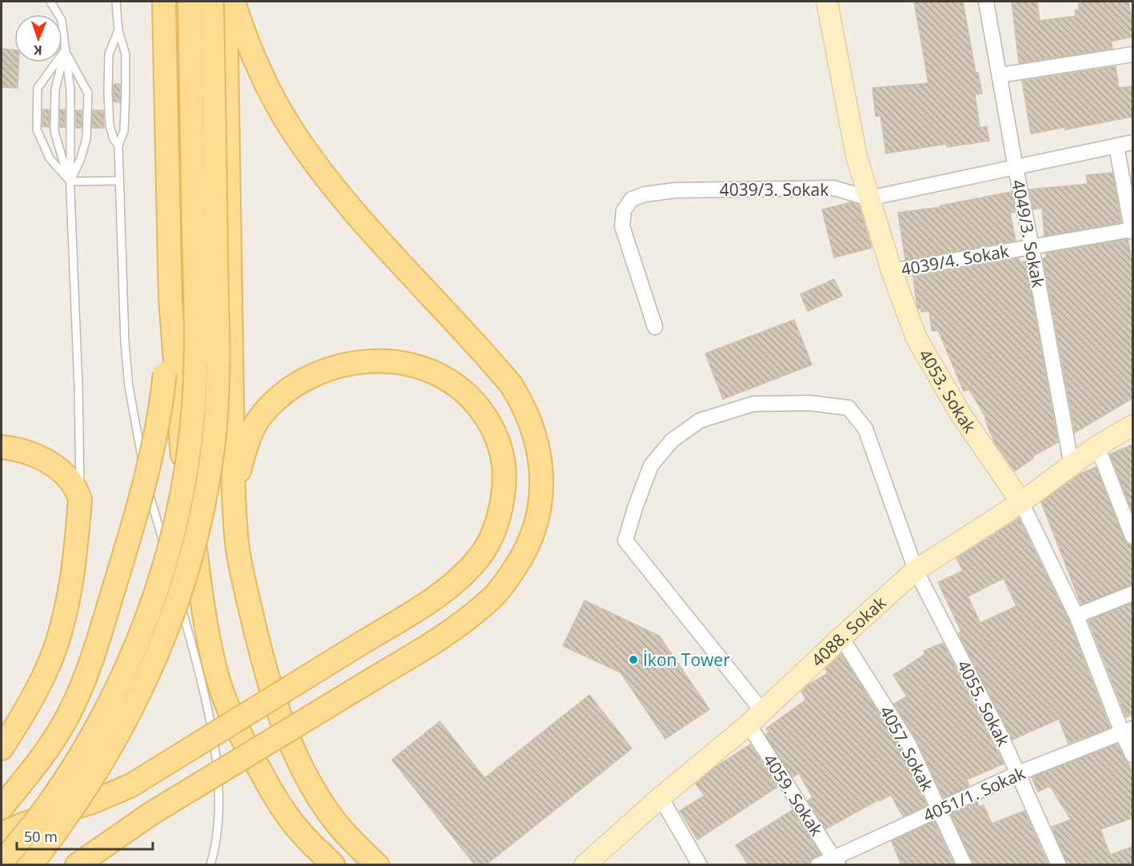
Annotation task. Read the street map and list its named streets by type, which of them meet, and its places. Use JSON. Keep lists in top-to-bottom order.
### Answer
{
  "streets": {
    "street": [
      "4039/3. Sokak",
      "4049/3. Sokak",
      "4039/4. Sokak",
      "4053. Sokak",
      "4088. Sokak",
      "4055. Sokak",
      "4057. Sokak",
      "4051/1. Sokak",
      "4059. Sokak"
    ]
  },
  "crossings": [
    ["4039/3. Sokak", "4049/3. Sokak"],
    ["4039/3. Sokak", "4053. Sokak"],
    ["4049/3. Sokak", "4039/4. Sokak"],
    ["4049/3. Sokak", "4088. Sokak"],
    ["4039/4. Sokak", "4053. Sokak"],
    ["4053. Sokak", "4088. Sokak"],
    ["4053. Sokak", "4051/1. Sokak"],
    ["4088. Sokak", "4055. Sokak"],
    ["4088. Sokak", "4057. Sokak"],
    ["4088. Sokak", "4059. Sokak"],
    ["4055. Sokak", "4051/1. Sokak"],
    ["4055. Sokak", "4059. Sokak"],
    ["4057. Sokak", "4051/1. Sokak"],
    ["4051/1. Sokak", "4059. Sokak"]
  ],
  "places": ["İkon Tower"],
  "scale_bar": "50 m",
  "north": "bottom"
}
